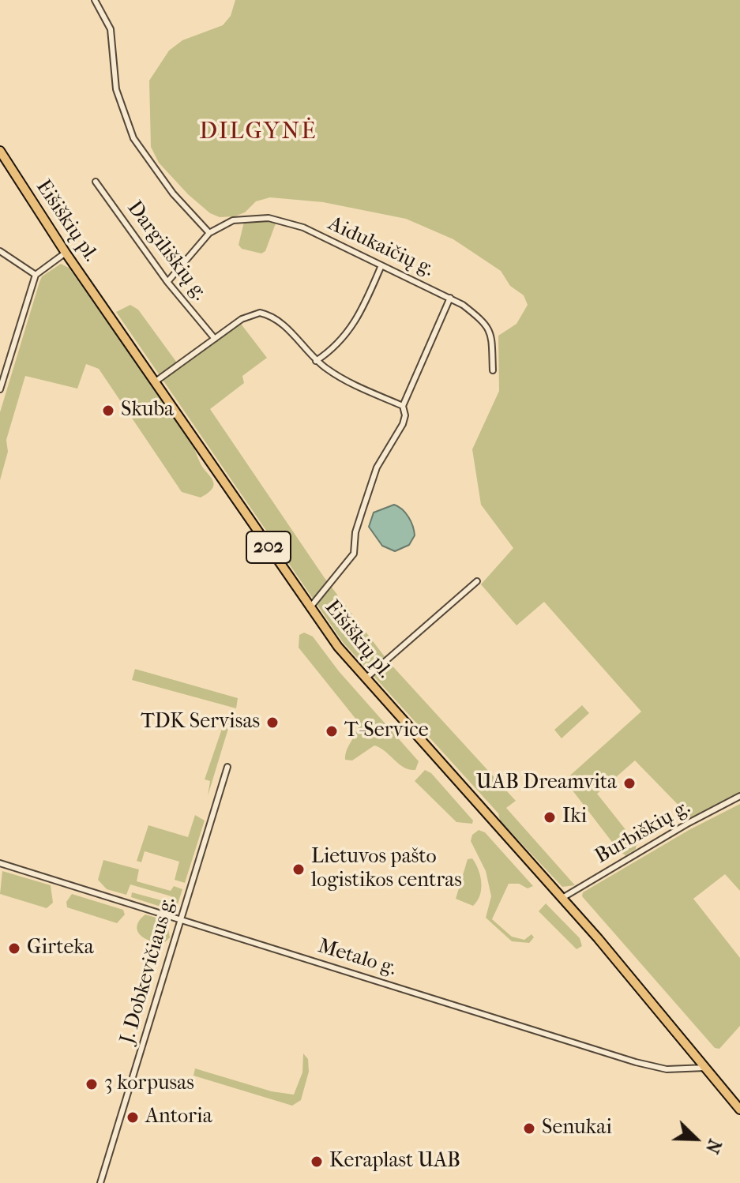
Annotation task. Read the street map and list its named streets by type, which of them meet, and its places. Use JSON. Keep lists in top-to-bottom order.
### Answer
{
  "streets": {
    "main road": ["Eišiškių pl.", "202"],
    "street": [
      "Aidukaičių g.",
      "Dargiliškių g.",
      "Burbiškių g.",
      "Metalo g.",
      "J. Dobkevičiaus g."
    ]
  },
  "crossings": [
    ["Eišiškių pl.", "Burbiškių g."],
    ["Eišiškių pl.", "Metalo g."],
    ["Aidukaičių g.", "Dargiliškių g."],
    ["Metalo g.", "J. Dobkevičiaus g."]
  ],
  "districts": ["DILGYNĖ"],
  "places": [
    "Skuba",
    "TDK Servisas",
    "T-Service",
    "UAB Dreamvita",
    "Iki",
    "Lietuvos pašto logistikos centras",
    "Girteka",
    "3 korpusas",
    "Antoria",
    "Senukai",
    "Keraplast UAB"
  ],
  "north": "bottom right"
}
